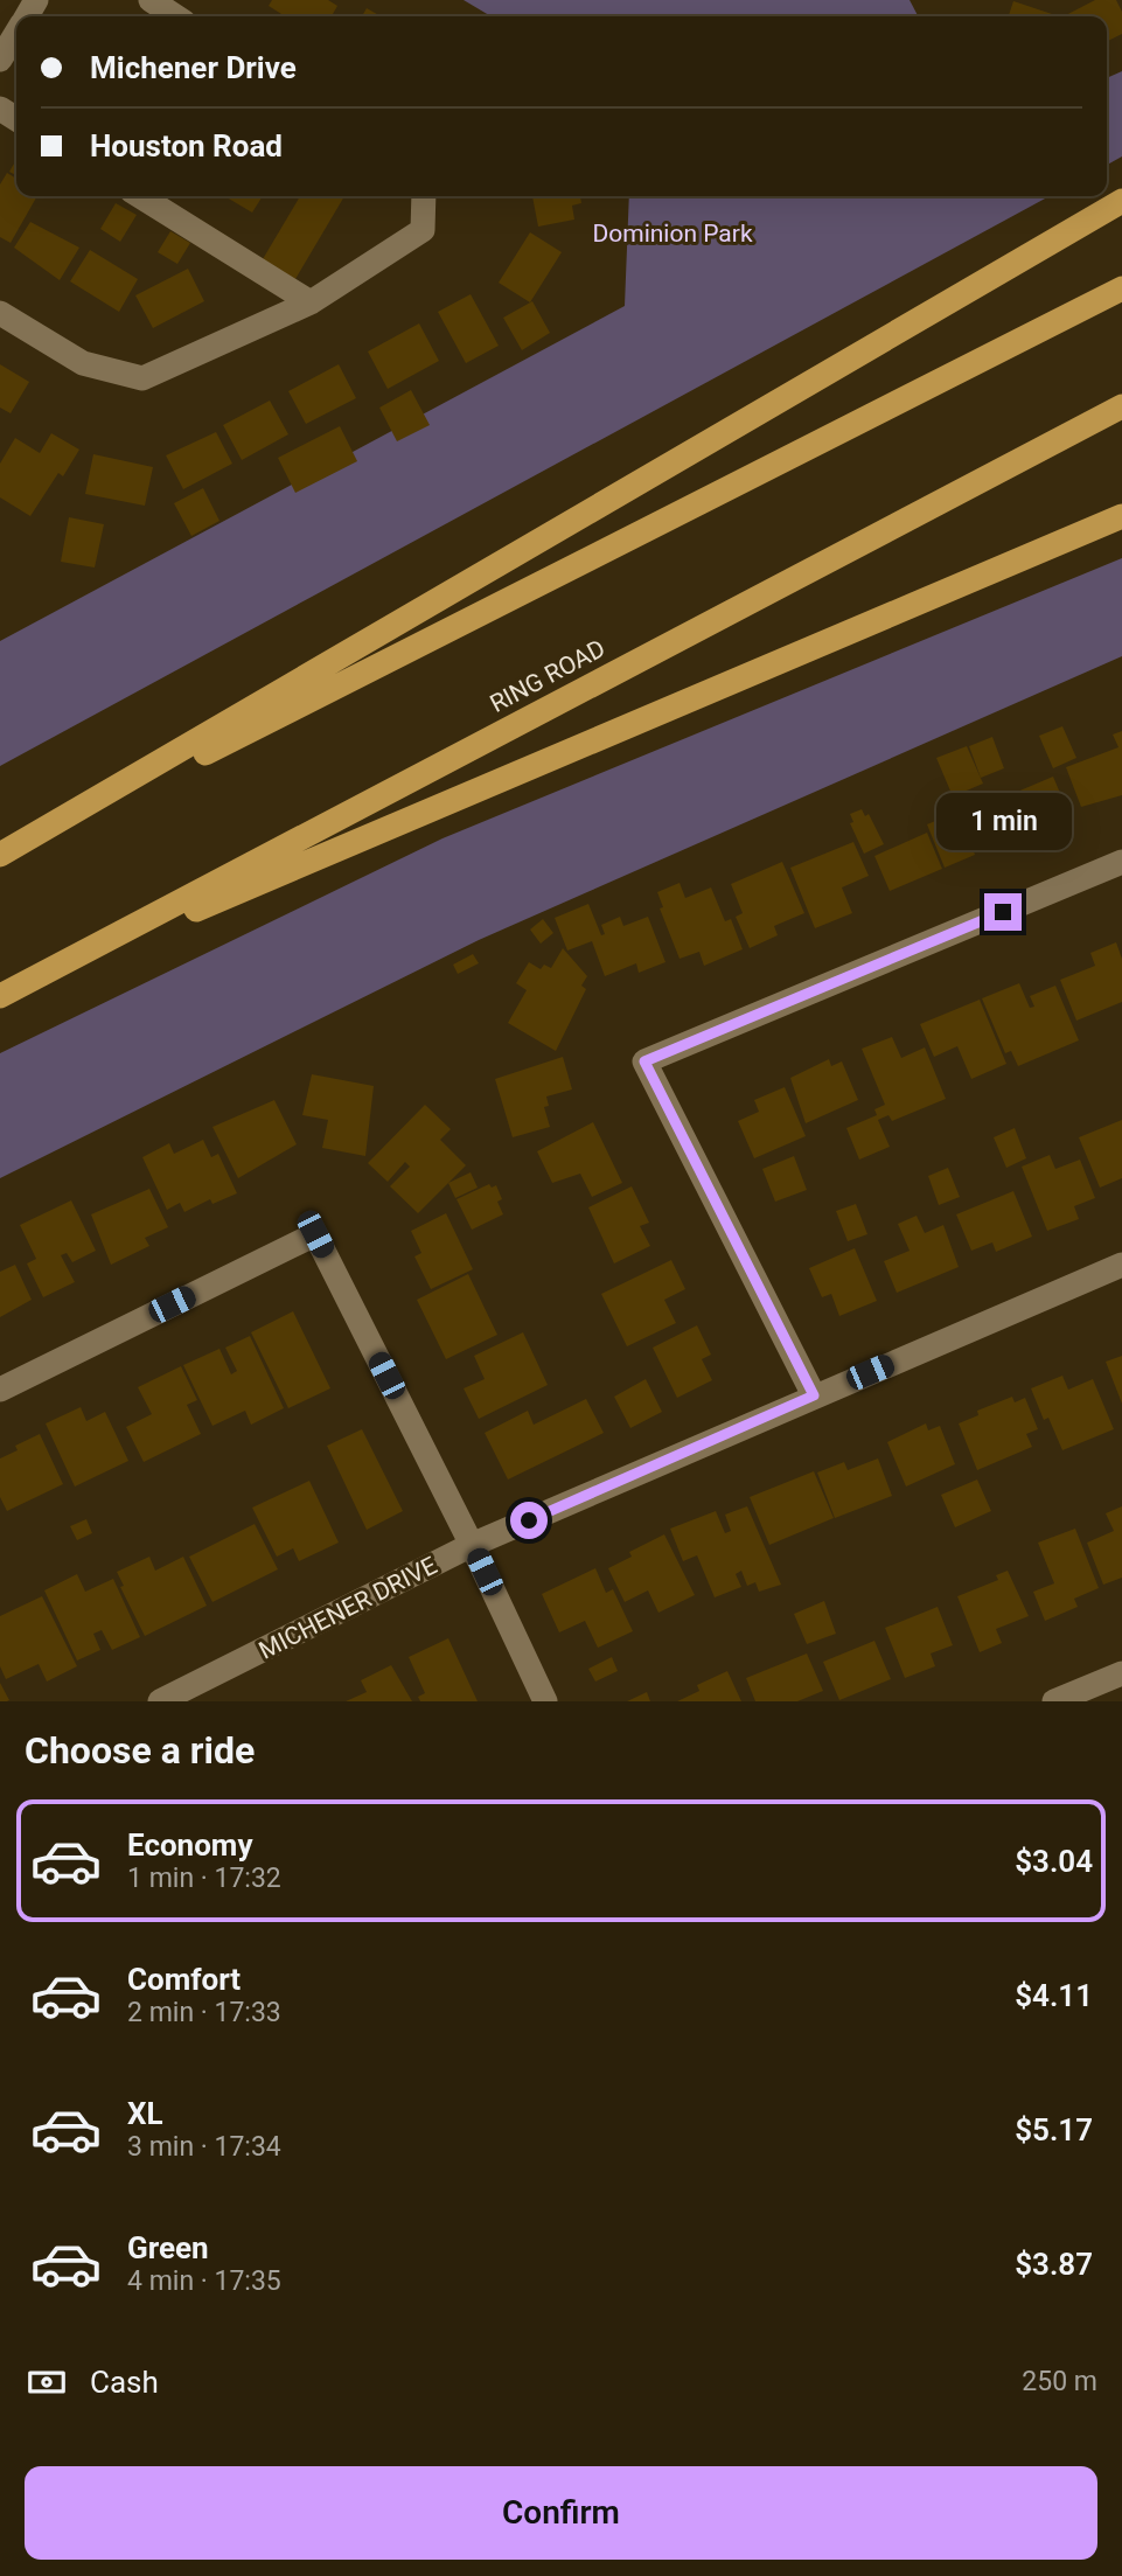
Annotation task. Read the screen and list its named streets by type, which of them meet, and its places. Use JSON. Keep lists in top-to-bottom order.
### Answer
{
  "streets": {
    "highway": ["RING ROAD"],
    "street": ["MICHENER DRIVE"]
  },
  "parks": ["Dominion Park"],
  "page": {
    "banner": ["Michener Drive", "Houston Road"],
    "bubble": "1 min",
    "heading": "Choose a ride",
    "list": [
      {
        "name": "Economy",
        "note": "1 min · 17:32",
        "value": "$3.04"
      },
      {
        "name": "Comfort",
        "note": "2 min · 17:33",
        "value": "$4.11"
      },
      {
        "name": "XL",
        "note": "3 min · 17:34",
        "value": "$5.17"
      },
      {
        "name": "Green",
        "note": "4 min · 17:35",
        "value": "$3.87"
      }
    ],
    "pay": ["Cash", "250 m"],
    "buttons": "Confirm"
  }
}
